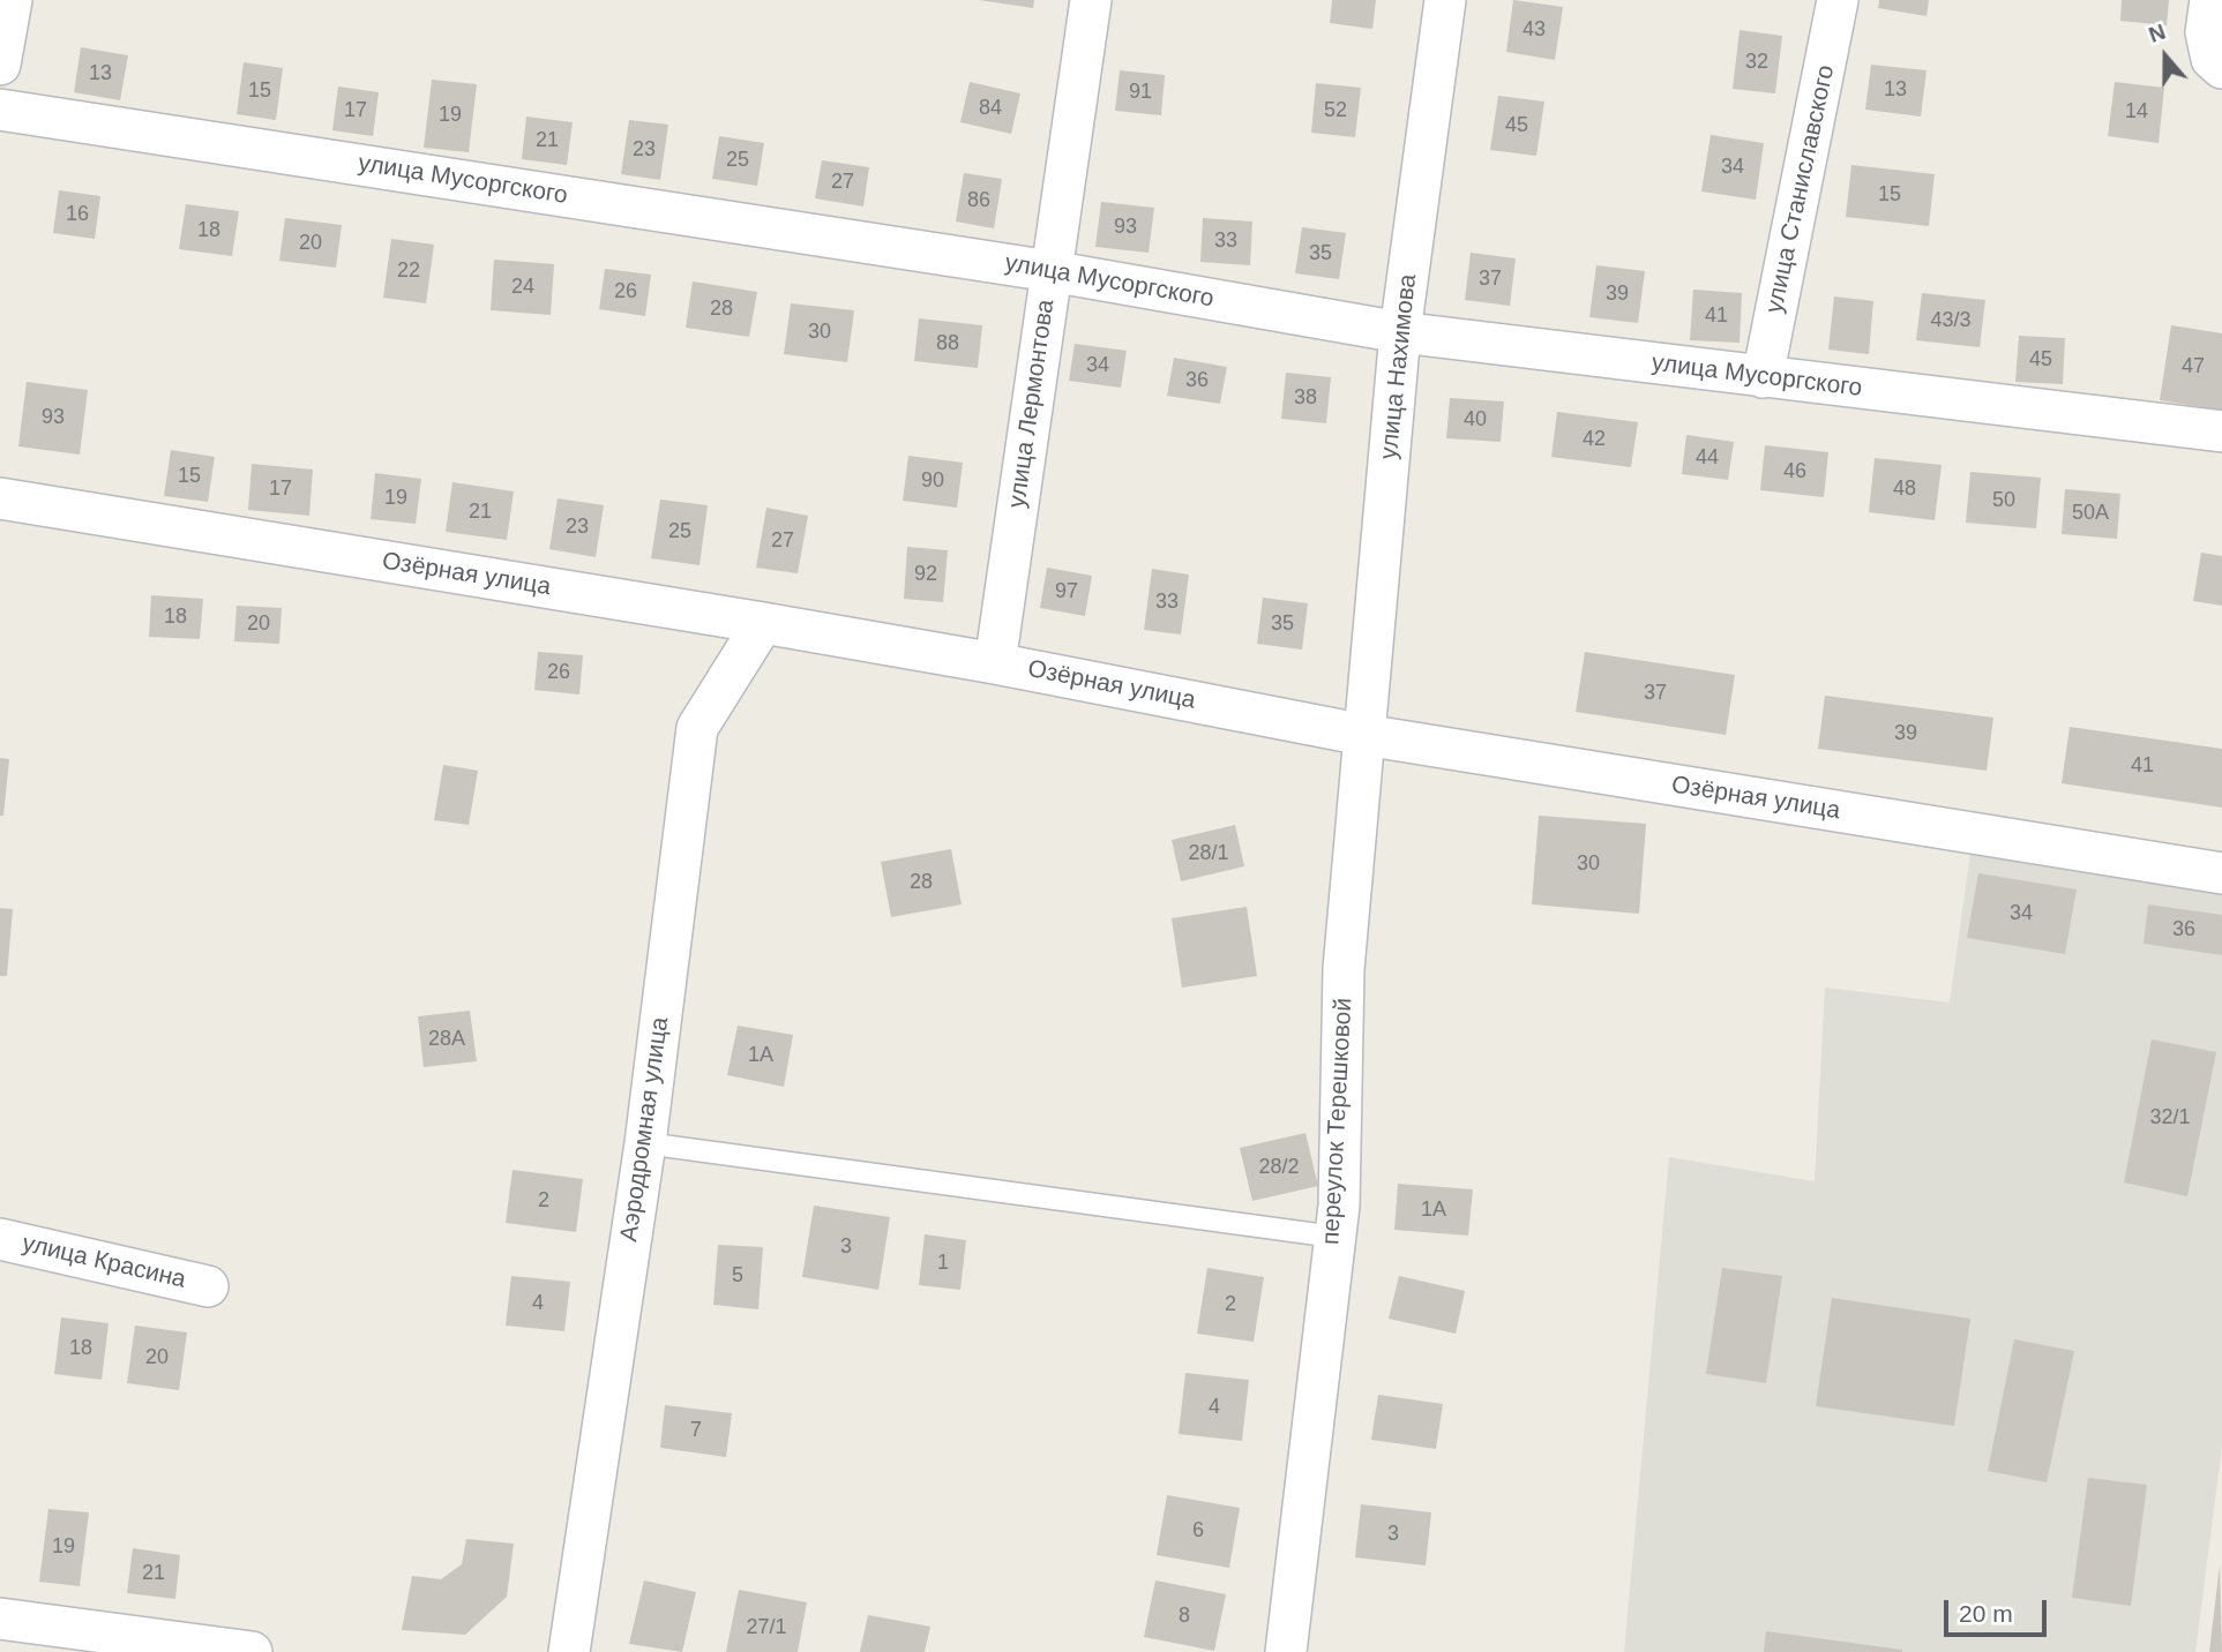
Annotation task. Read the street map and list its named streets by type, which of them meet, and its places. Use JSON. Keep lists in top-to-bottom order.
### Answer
{
  "streets": {
    "street": [
      "улица Мусоргского",
      "улица Станиславского",
      "улица Нахимова",
      "улица Лермонтова",
      "Озёрная улица",
      "переулок Терешковой",
      "Аэродромная улица",
      "улица Красина"
    ]
  },
  "crossings": [
    ["улица Мусоргского", "улица Станиславского"],
    ["улица Мусоргского", "улица Нахимова"],
    ["улица Мусоргского", "улица Лермонтова"],
    ["улица Нахимова", "Озёрная улица"],
    ["улица Нахимова", "переулок Терешковой"],
    ["улица Лермонтова", "Озёрная улица"],
    ["Озёрная улица", "переулок Терешковой"],
    ["Озёрная улица", "Аэродромная улица"]
  ],
  "house_numbers": [
    "43",
    "32",
    "13",
    "13",
    "15",
    "91",
    "84",
    "17",
    "52",
    "14",
    "19",
    "45",
    "21",
    "23",
    "25",
    "34",
    "27",
    "15",
    "86",
    "16",
    "93",
    "18",
    "33",
    "20",
    "35",
    "22",
    "37",
    "24",
    "26",
    "39",
    "28",
    "41",
    "43/3",
    "30",
    "88",
    "45",
    "34",
    "47",
    "36",
    "38",
    "93",
    "40",
    "42",
    "44",
    "46",
    "15",
    "90",
    "17",
    "48",
    "19",
    "50",
    "21",
    "50А",
    "23",
    "25",
    "27",
    "92",
    "97",
    "33",
    "18",
    "20",
    "35",
    "26",
    "37",
    "39",
    "41",
    "28/1",
    "30",
    "28",
    "34",
    "36",
    "28А",
    "1А",
    "32/1",
    "28/2",
    "2",
    "1А",
    "3",
    "1",
    "5",
    "4",
    "2",
    "18",
    "20",
    "4",
    "7",
    "6",
    "3",
    "19",
    "21",
    "8",
    "27/1"
  ],
  "scale_bar": "20 m",
  "north": "top"
}
